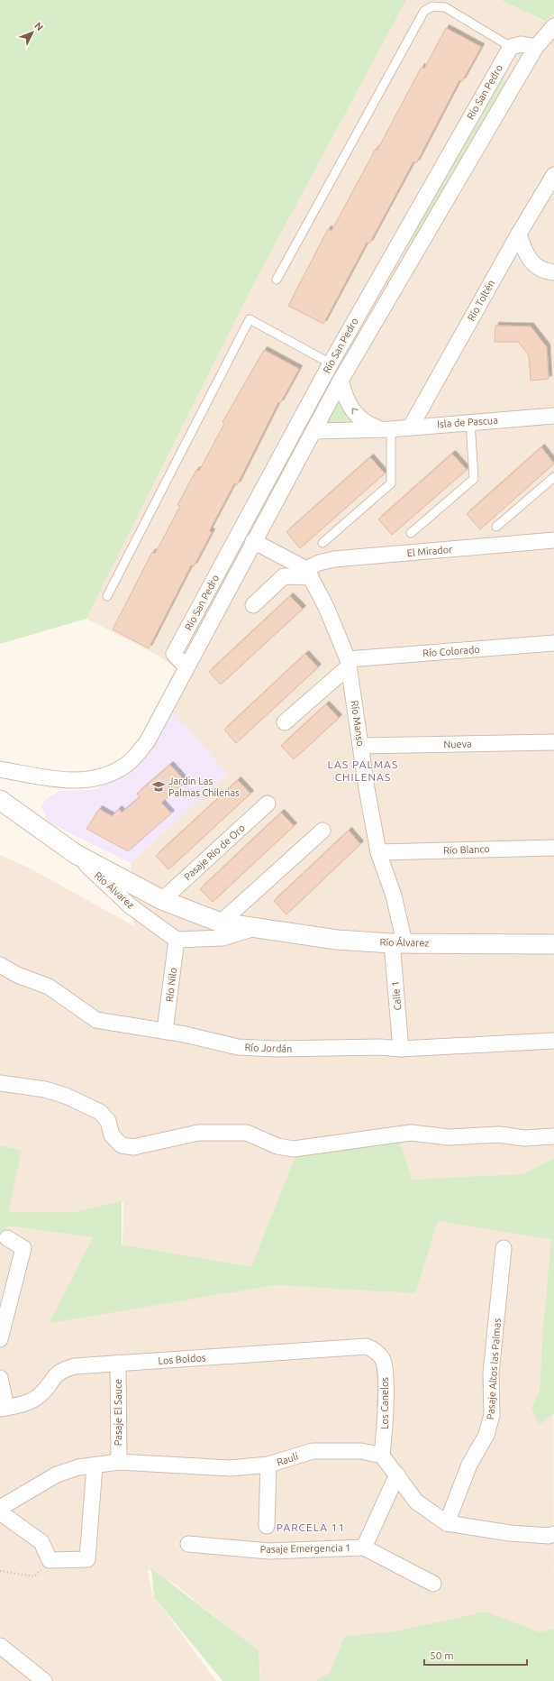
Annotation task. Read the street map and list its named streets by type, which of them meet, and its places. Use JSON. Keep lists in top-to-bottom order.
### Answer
{
  "streets": {
    "street": [
      "Río San Pedro",
      "Río Toltén",
      "Isla de Pascua",
      "El Mirador",
      "Río Colorado",
      "Río Manso",
      "Nueva",
      "Río Blanco",
      "Pasaje Río de Oro",
      "Río Álvarez",
      "Río Nilo",
      "Calle 1",
      "Río Jordán",
      "Los Boldos",
      "Pasaje Altos las Palmas",
      "Los Canelos",
      "Pasaje El Sauce",
      "Raulí",
      "Pasaje Emergencia 1"
    ]
  },
  "crossings": [
    ["Río San Pedro", "Isla de Pascua"],
    ["Río Toltén", "Isla de Pascua"],
    ["El Mirador", "Río Manso"],
    ["Río Colorado", "Río Manso"],
    ["Río Manso", "Nueva"],
    ["Río Manso", "Río Blanco"],
    ["Río Manso", "Río Álvarez"],
    ["Río Manso", "Calle 1"],
    ["Pasaje Río de Oro", "Río Álvarez"],
    ["Río Álvarez", "Río Nilo"],
    ["Río Álvarez", "Calle 1"],
    ["Río Nilo", "Río Jordán"],
    ["Calle 1", "Río Jordán"],
    ["Los Boldos", "Los Canelos"],
    ["Los Boldos", "Pasaje El Sauce"],
    ["Los Canelos", "Raulí"],
    ["Pasaje El Sauce", "Raulí"]
  ],
  "districts": ["LAS PALMAS CHILENAS", "PARCELA 11"],
  "places": {
    "school or university": ["Jardin Las Palmas Chilenas"]
  },
  "scale_bar": "50 m",
  "north": "top right"
}
